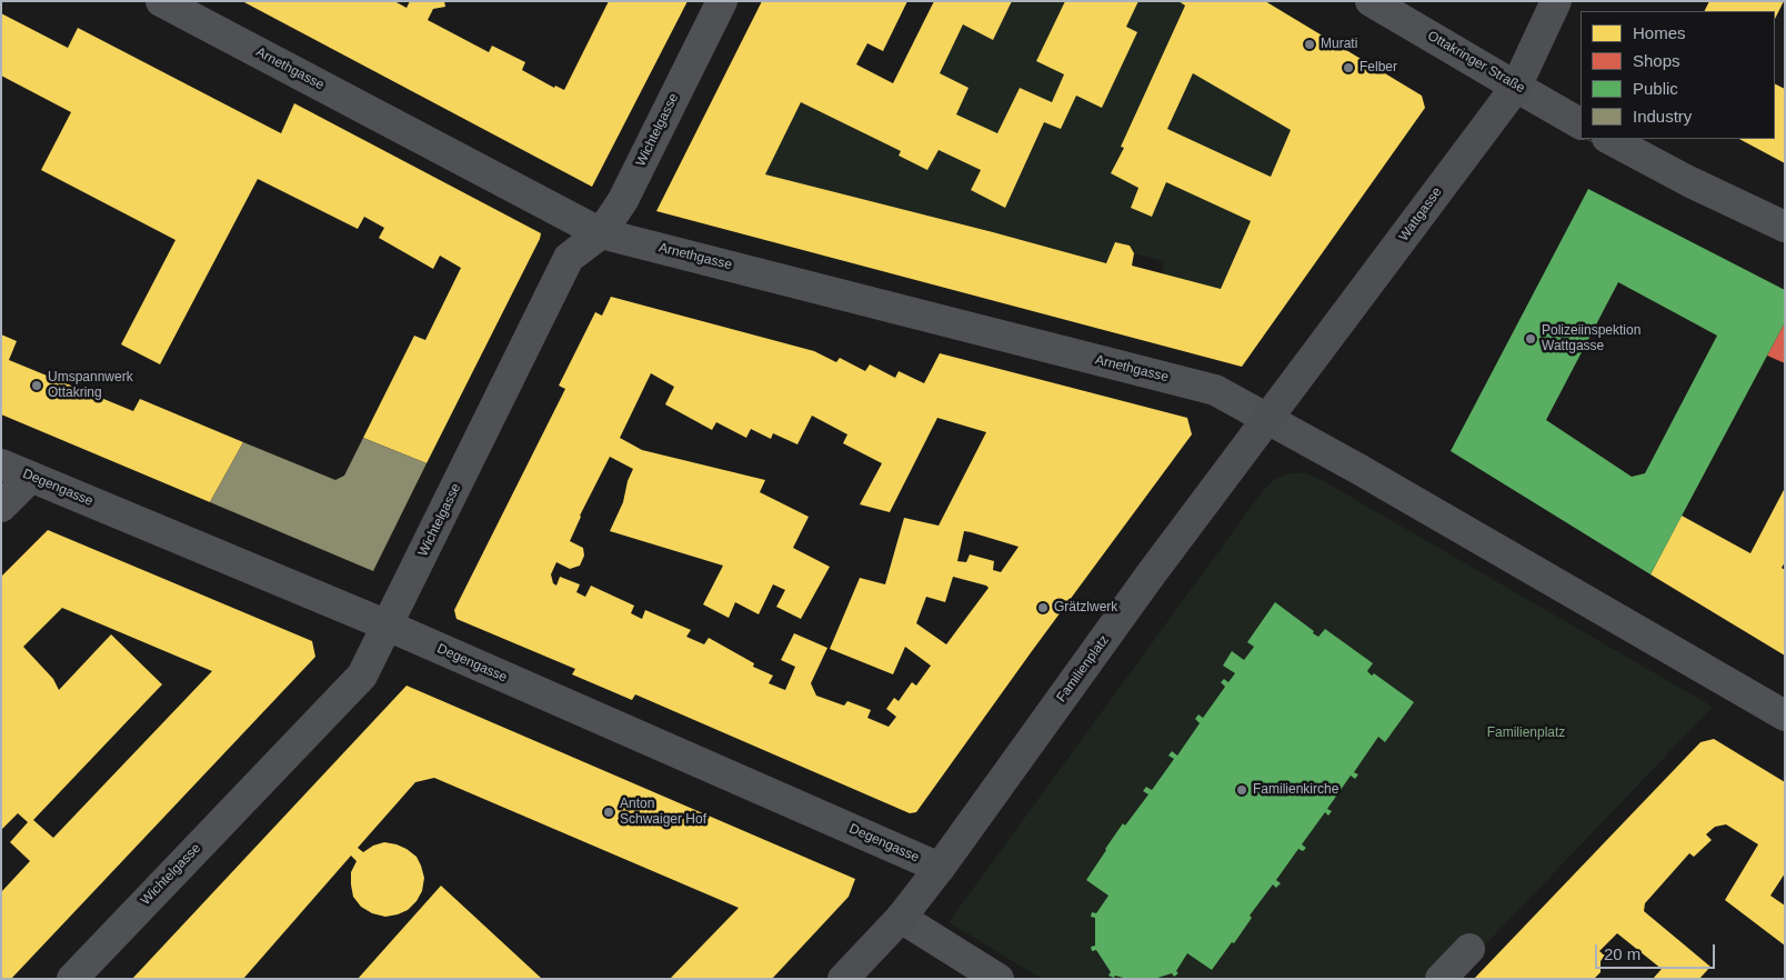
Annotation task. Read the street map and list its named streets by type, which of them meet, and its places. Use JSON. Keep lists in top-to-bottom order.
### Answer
{
  "streets": {
    "main road": ["Wattgasse", "Familienplatz"],
    "street": [
      "Ottakringer Straße",
      "Arnethgasse",
      "Wichtelgasse",
      "Degengasse"
    ]
  },
  "crossings": [
    ["Ottakringer Straße", "Wattgasse"],
    ["Arnethgasse", "Wichtelgasse"],
    ["Arnethgasse", "Wattgasse"],
    ["Arnethgasse", "Familienplatz"],
    ["Wichtelgasse", "Degengasse"],
    ["Wattgasse", "Familienplatz"],
    ["Degengasse", "Familienplatz"]
  ],
  "parks": ["Familienplatz"],
  "places": [
    "Murati",
    "Felber",
    "Polizeiinspektion Wattgasse",
    "Umspannwerk Ottakring",
    "Grätzlwerk",
    "Familienkirche",
    "Anton Schwaiger Hof"
  ],
  "legend": [
    "Homes",
    "Shops",
    "Public",
    "Industry"
  ],
  "scale_bar": "20 m"
}
